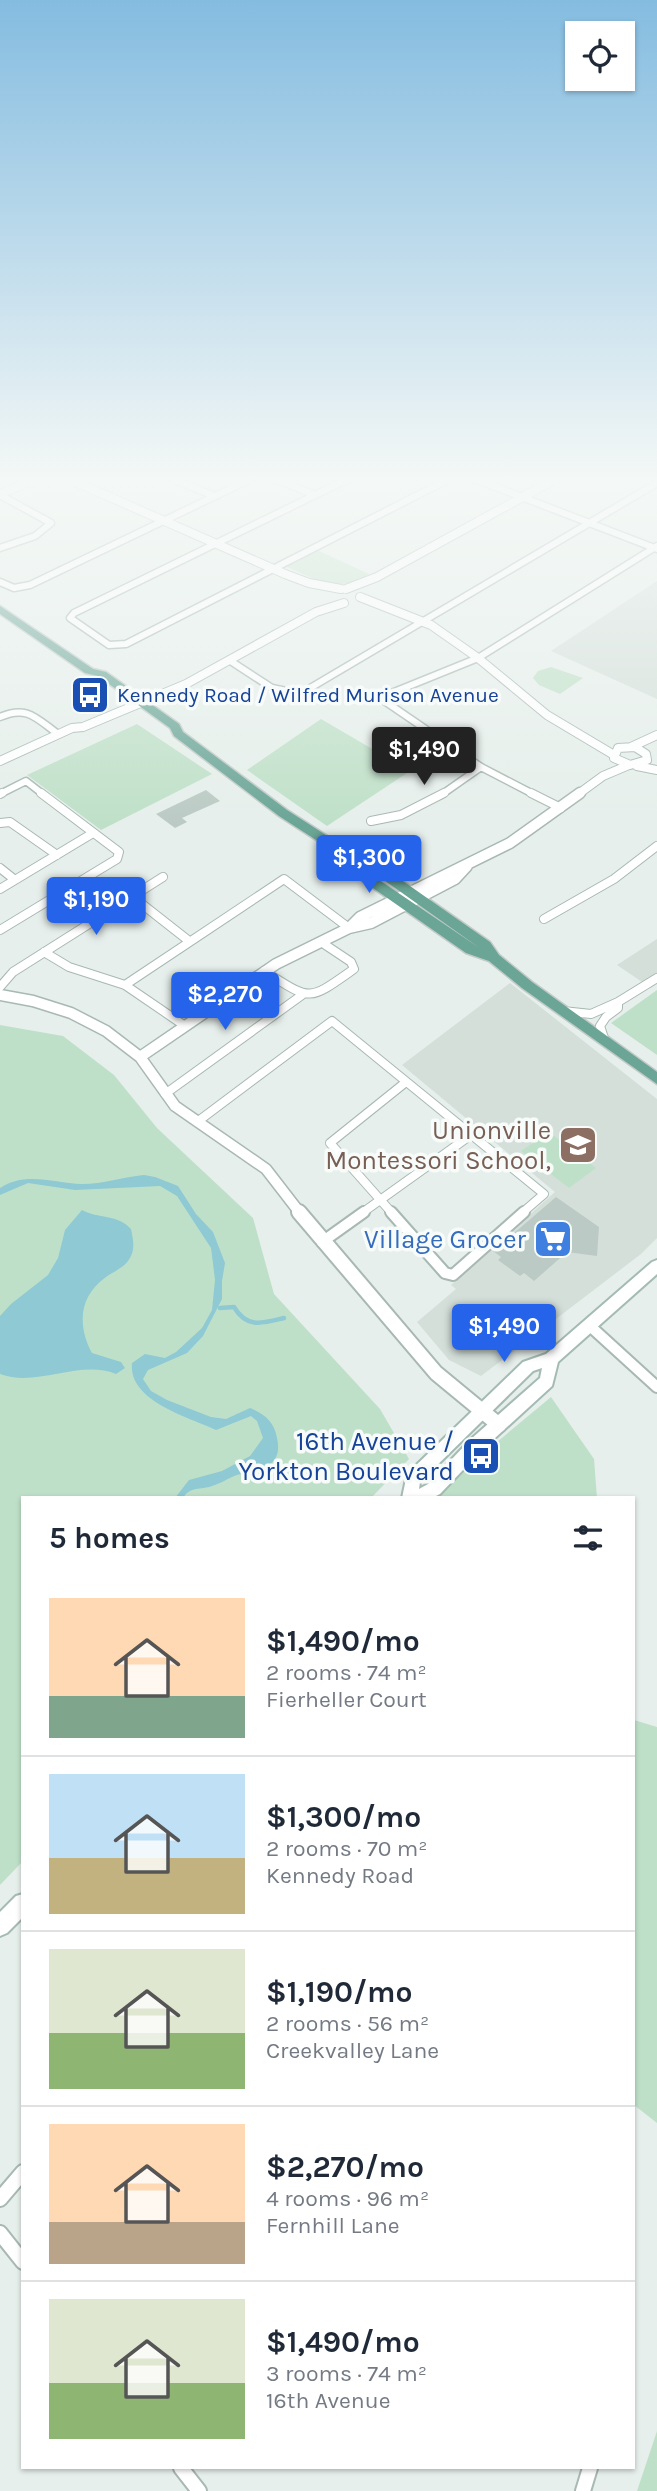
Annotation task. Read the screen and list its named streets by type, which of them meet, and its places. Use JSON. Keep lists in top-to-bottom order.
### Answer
{
  "places": {
    "bus stop": ["Kennedy Road / Wilfred Murison Avenue", "16th Avenue / Yorkton Boulevard"],
    "school or university": ["Unionville Montessori School,"],
    "supermarket": ["Village Grocer"]
  },
  "page": {
    "price": [
      "$1,490",
      "$1,300",
      "$1,190",
      "$2,270",
      "$1,490"
    ],
    "heading": "5 homes",
    "list": [
      {
        "name": "$1,490/mo",
        "note": "2 rooms · 74 m² · Fierheller Court"
      },
      {
        "name": "$1,300/mo",
        "note": "2 rooms · 70 m² · Kennedy Road"
      },
      {
        "name": "$1,190/mo",
        "note": "2 rooms · 56 m² · Creekvalley Lane"
      },
      {
        "name": "$2,270/mo",
        "note": "4 rooms · 96 m² · Fernhill Lane"
      },
      {
        "name": "$1,490/mo",
        "note": "3 rooms · 74 m² · 16th Avenue"
      }
    ]
  }
}
